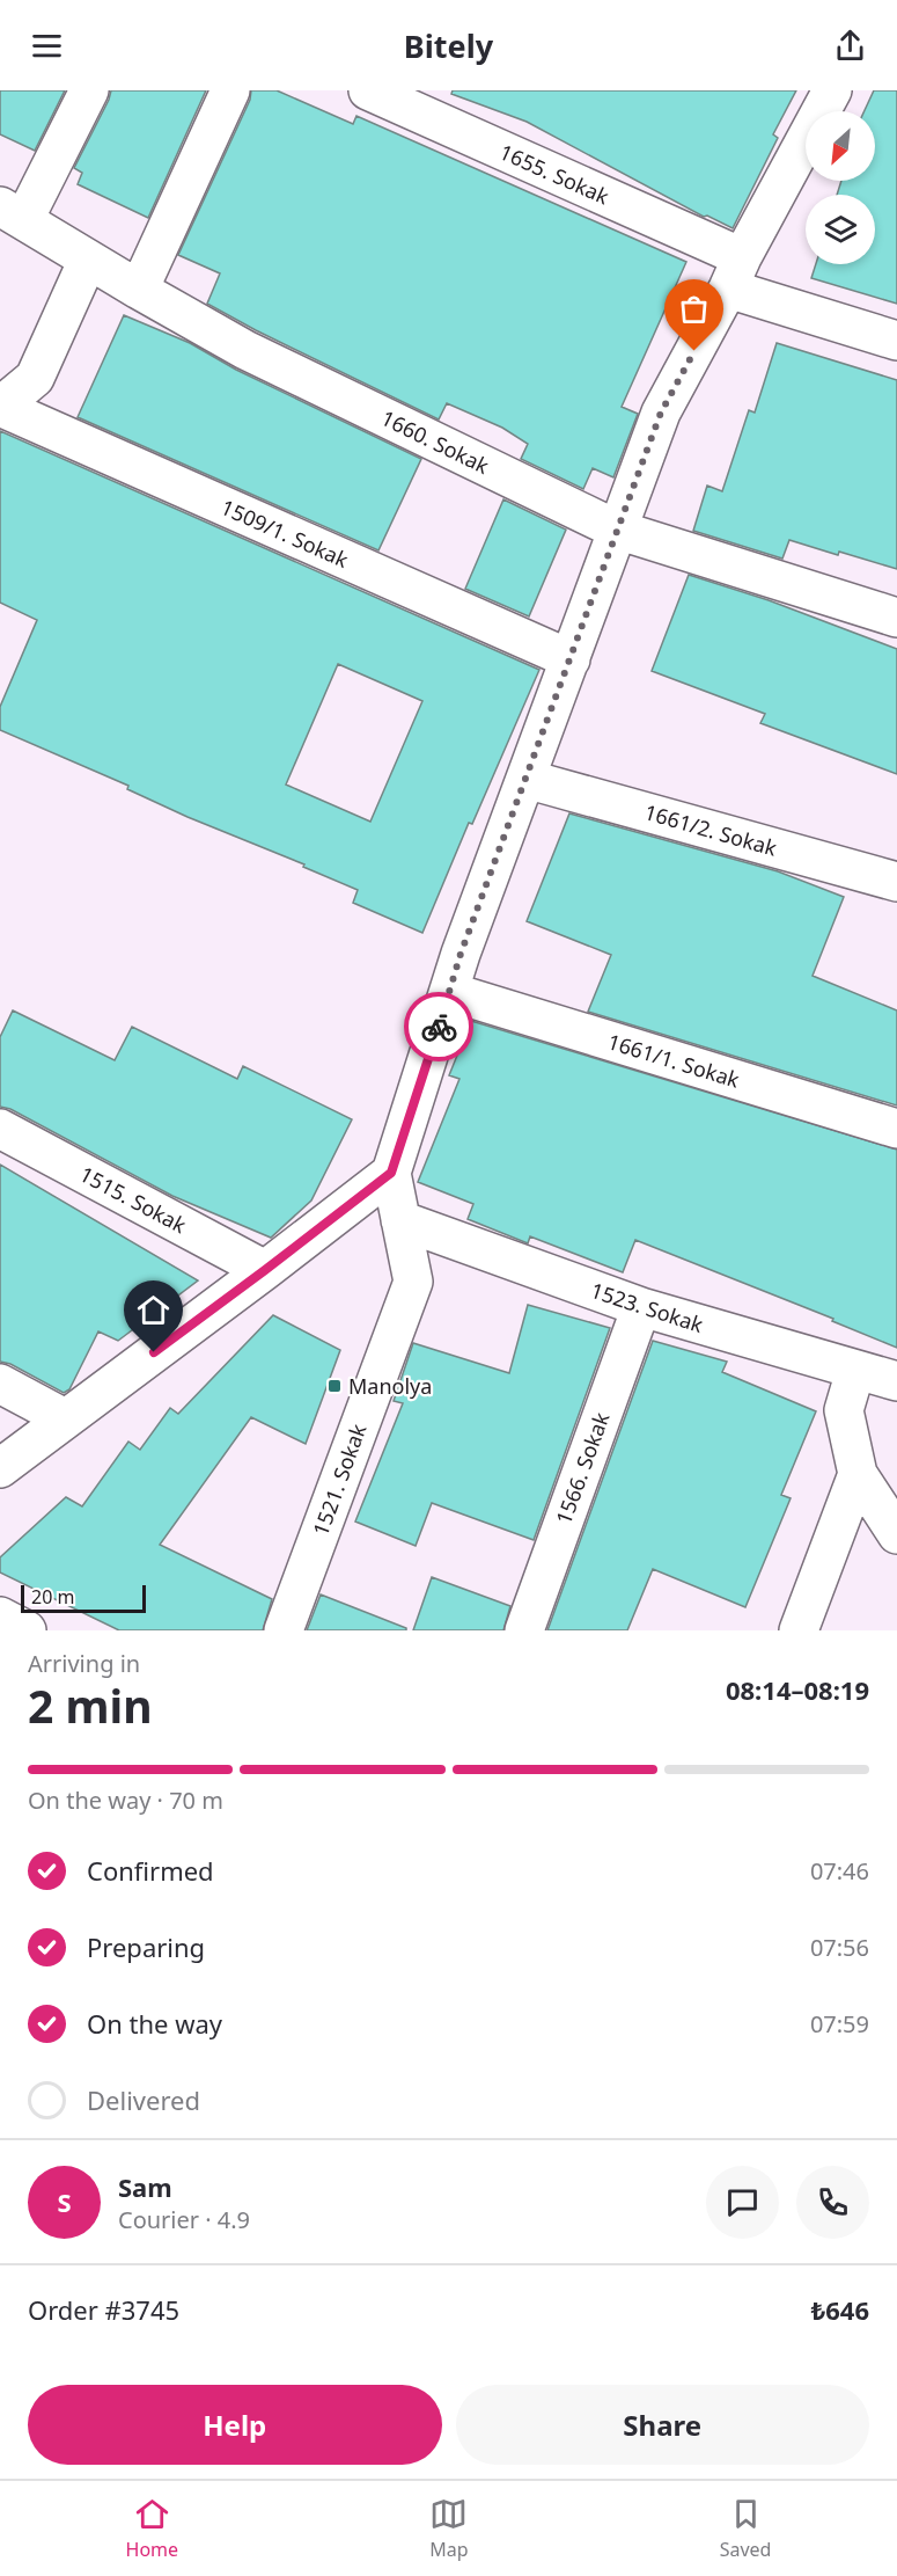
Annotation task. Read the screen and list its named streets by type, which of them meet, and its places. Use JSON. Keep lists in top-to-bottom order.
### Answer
{
  "streets": {
    "street": [
      "1655. Sokak",
      "1660. Sokak",
      "1509/1. Sokak",
      "1661/2. Sokak",
      "1661/1. Sokak",
      "1515. Sokak",
      "1523. Sokak",
      "1566. Sokak",
      "1521. Sokak"
    ]
  },
  "crossings": [
    ["1655. Sokak", "1521. Sokak"],
    ["1660. Sokak", "1521. Sokak"],
    ["1509/1. Sokak", "1521. Sokak"],
    ["1661/2. Sokak", "1521. Sokak"],
    ["1661/1. Sokak", "1521. Sokak"],
    ["1523. Sokak", "1566. Sokak"],
    ["1523. Sokak", "1521. Sokak"]
  ],
  "places": {
    "transit": ["Manolya"]
  },
  "scale_bar": "20 m",
  "north": "bottom left",
  "page": {
    "header": "Bitely",
    "scale": "20 m",
    "heading": ["2 min", "Arriving in", "08:14–08:19"],
    "panel": [
      "Sam",
      "Courier · 4.9",
      "Order #3745",
      "₺646"
    ],
    "bar": "On the way · 70 m",
    "list": [
      ["Confirmed", "07:46"],
      ["Preparing", "07:56"],
      ["On the way", "07:59"],
      "Delivered"
    ],
    "round": "S",
    "buttons": ["Help", "Share"],
    "tabs": ["Home", "Map", "Saved"]
  }
}
